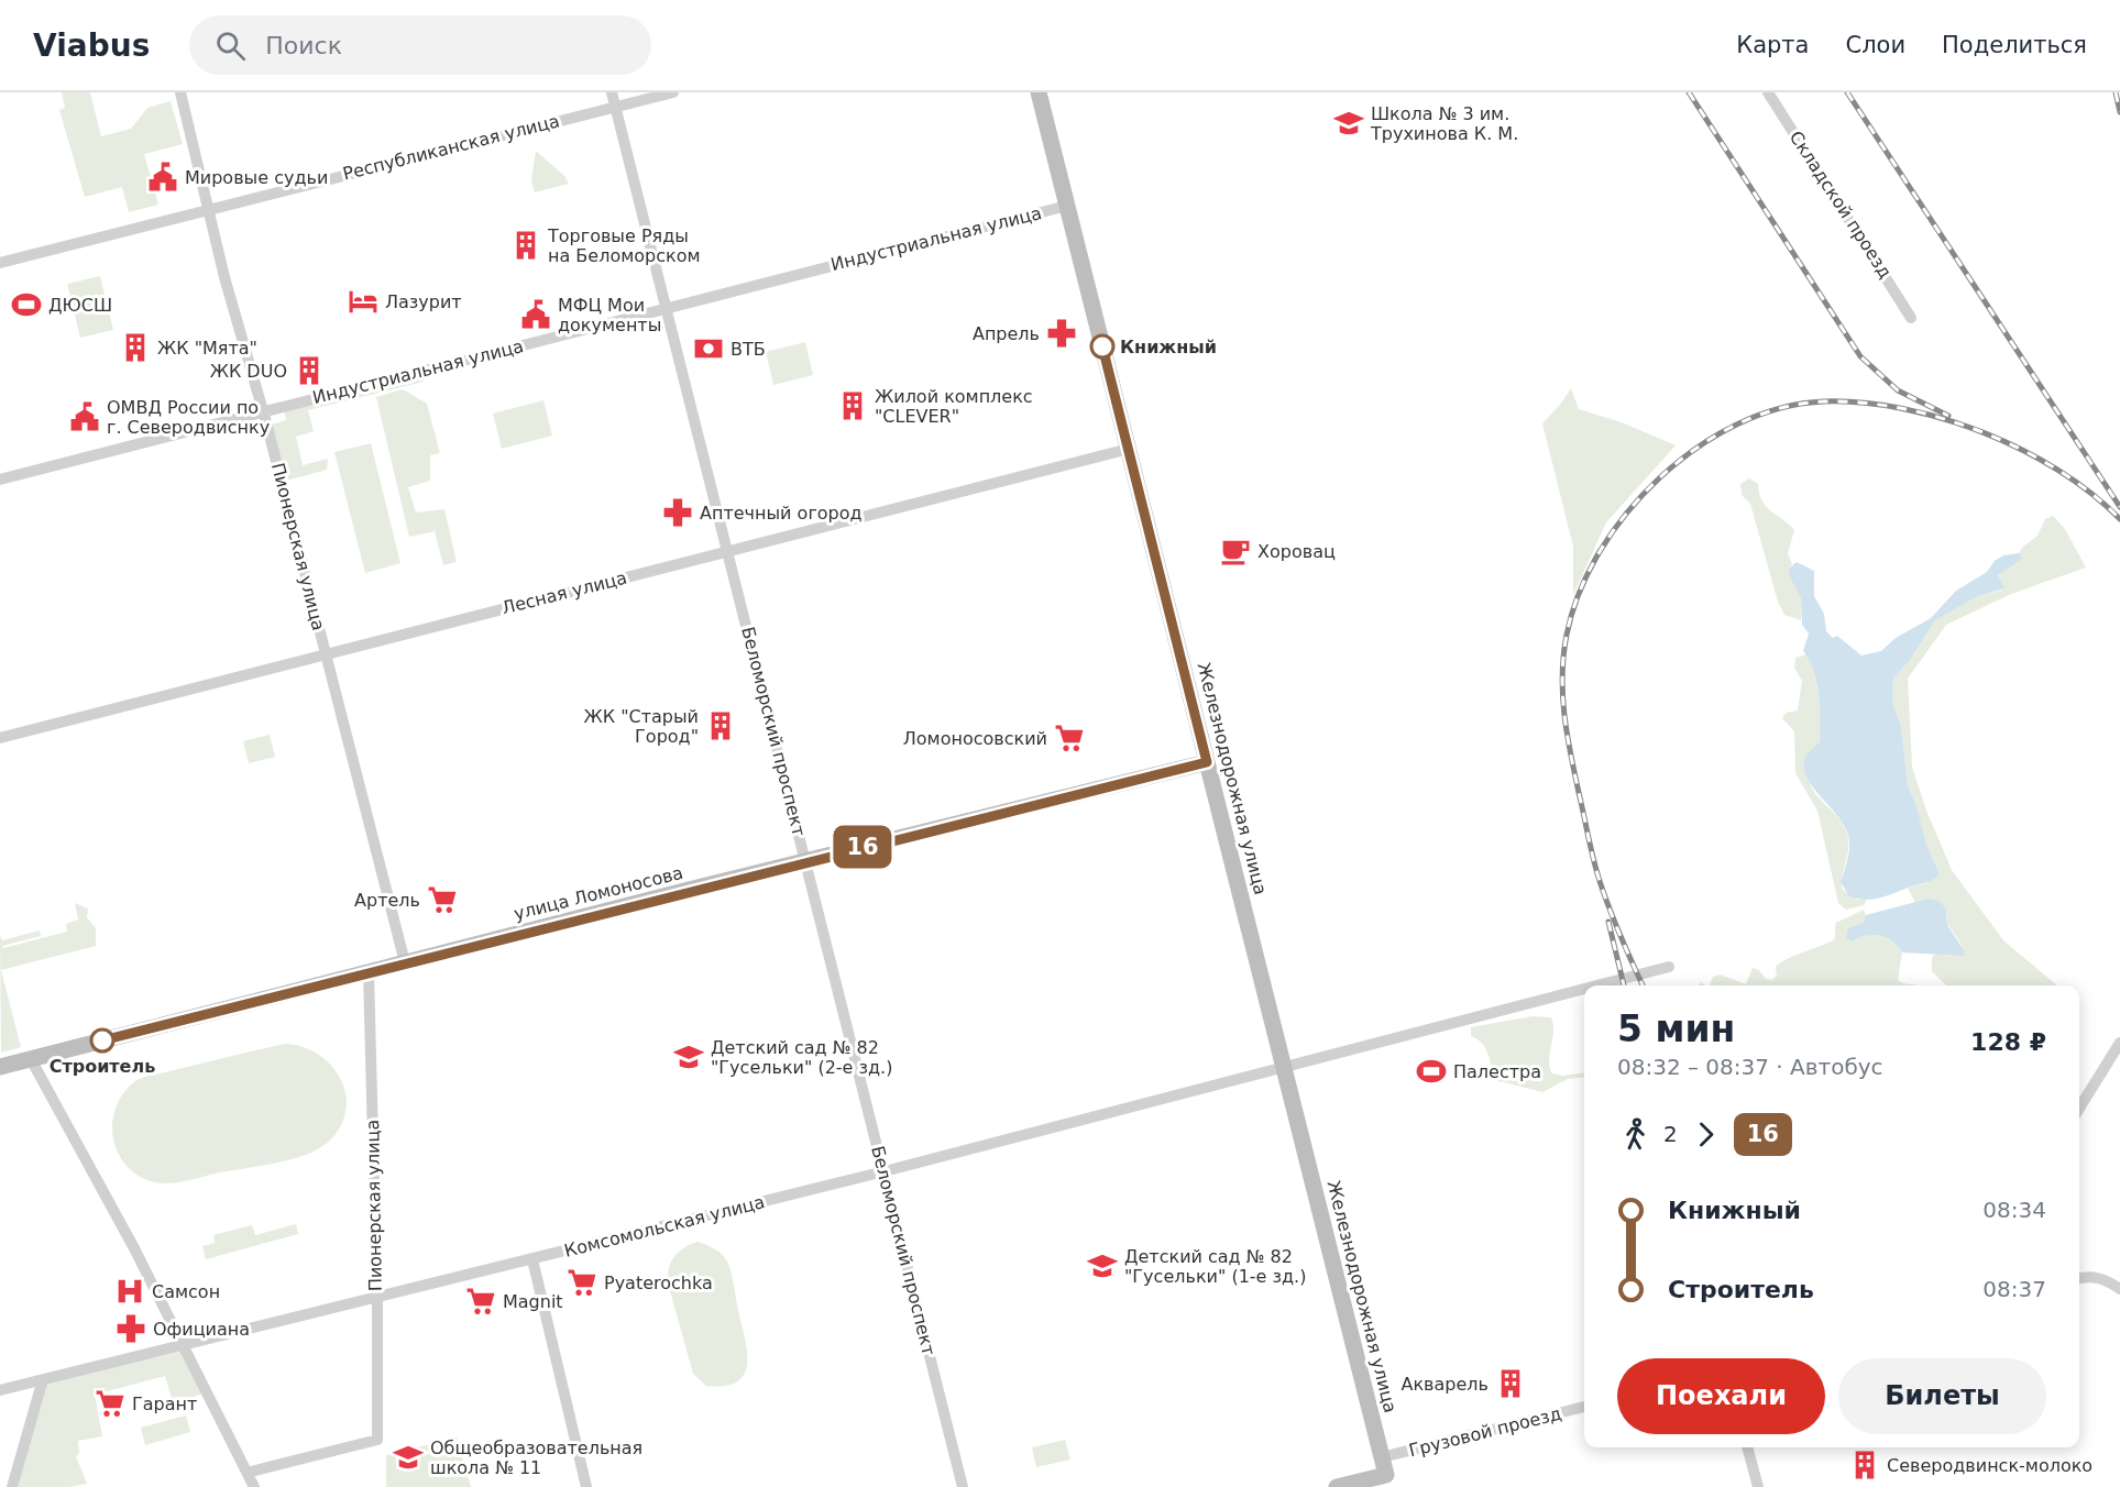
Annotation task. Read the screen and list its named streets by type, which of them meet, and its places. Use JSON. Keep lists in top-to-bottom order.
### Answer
{
  "streets": {
    "main road": ["Железнодорожная улица", "улица Ломоносова"],
    "street": [
      "Республиканская улица",
      "Складской проезд",
      "Индустриальная улица",
      "Пионерская улица",
      "Лесная улица",
      "Беломорский проспект",
      "Комсомольская улица",
      "Грузовой проезд"
    ]
  },
  "crossings": [
    ["Республиканская улица", "Пионерская улица"],
    ["Республиканская улица", "Беломорский проспект"],
    ["Индустриальная улица", "Пионерская улица"],
    ["Индустриальная улица", "Беломорский проспект"],
    ["Индустриальная улица", "Железнодорожная улица"],
    ["Пионерская улица", "Лесная улица"],
    ["Пионерская улица", "улица Ломоносова"],
    ["Пионерская улица", "Комсомольская улица"],
    ["Лесная улица", "Беломорский проспект"],
    ["Лесная улица", "Железнодорожная улица"],
    ["Беломорский проспект", "улица Ломоносова"],
    ["Беломорский проспект", "Комсомольская улица"],
    ["Железнодорожная улица", "улица Ломоносова"],
    ["Железнодорожная улица", "Комсомольская улица"],
    ["Железнодорожная улица", "Грузовой проезд"]
  ],
  "places": {
    "school or university": [
      "Школа № 3 им. Трухинова К. М.",
      "Детский сад № 82 \"Гусельки\" (2-е зд.)",
      "Детский сад № 82 \"Гусельки\" (1-е зд.)",
      "Общеобразовательная школа № 11"
    ],
    "public building": ["Мировые судьи", "МФЦ Мои документы", "ОМВД России по г. Северодвиснку"],
    "building": [
      "Торговые Ряды на Беломорском",
      "ЖК \"Мята\"",
      "ЖК DUO",
      "Жилой комплекс \"СLEVER\"",
      "ЖК \"Старый Город\"",
      "Акварель",
      "Северодвинск-молоко"
    ],
    "hotel": ["Лазурит"],
    "sports": ["ДЮСШ", "Палестра"],
    "pharmacy": ["Апрель", "Аптечный огород", "Официана"],
    "other": ["Книжный", "Строитель"],
    "bank": ["ВТБ"],
    "cafe": ["Хоровац"],
    "supermarket": [
      "Ломоносовский",
      "Артель",
      "Pyaterochka",
      "Magnit",
      "Гарант"
    ],
    "hospital": ["Самсон"]
  },
  "lines": ["bus line 16"],
  "page": {
    "header": "Viabus",
    "search": "Поиск",
    "nav": ["Карта", "Слои", "Поделиться"],
    "on_map": "16",
    "heading": ["5 мин", "08:32 – 08:37 · Автобус", "128 ₽"],
    "legs": ["2", "16"],
    "list": [
      {
        "name": "Книжный",
        "value": "08:34"
      },
      {
        "name": "Строитель",
        "value": "08:37"
      }
    ],
    "buttons": ["Поехали", "Билеты"]
  }
}
